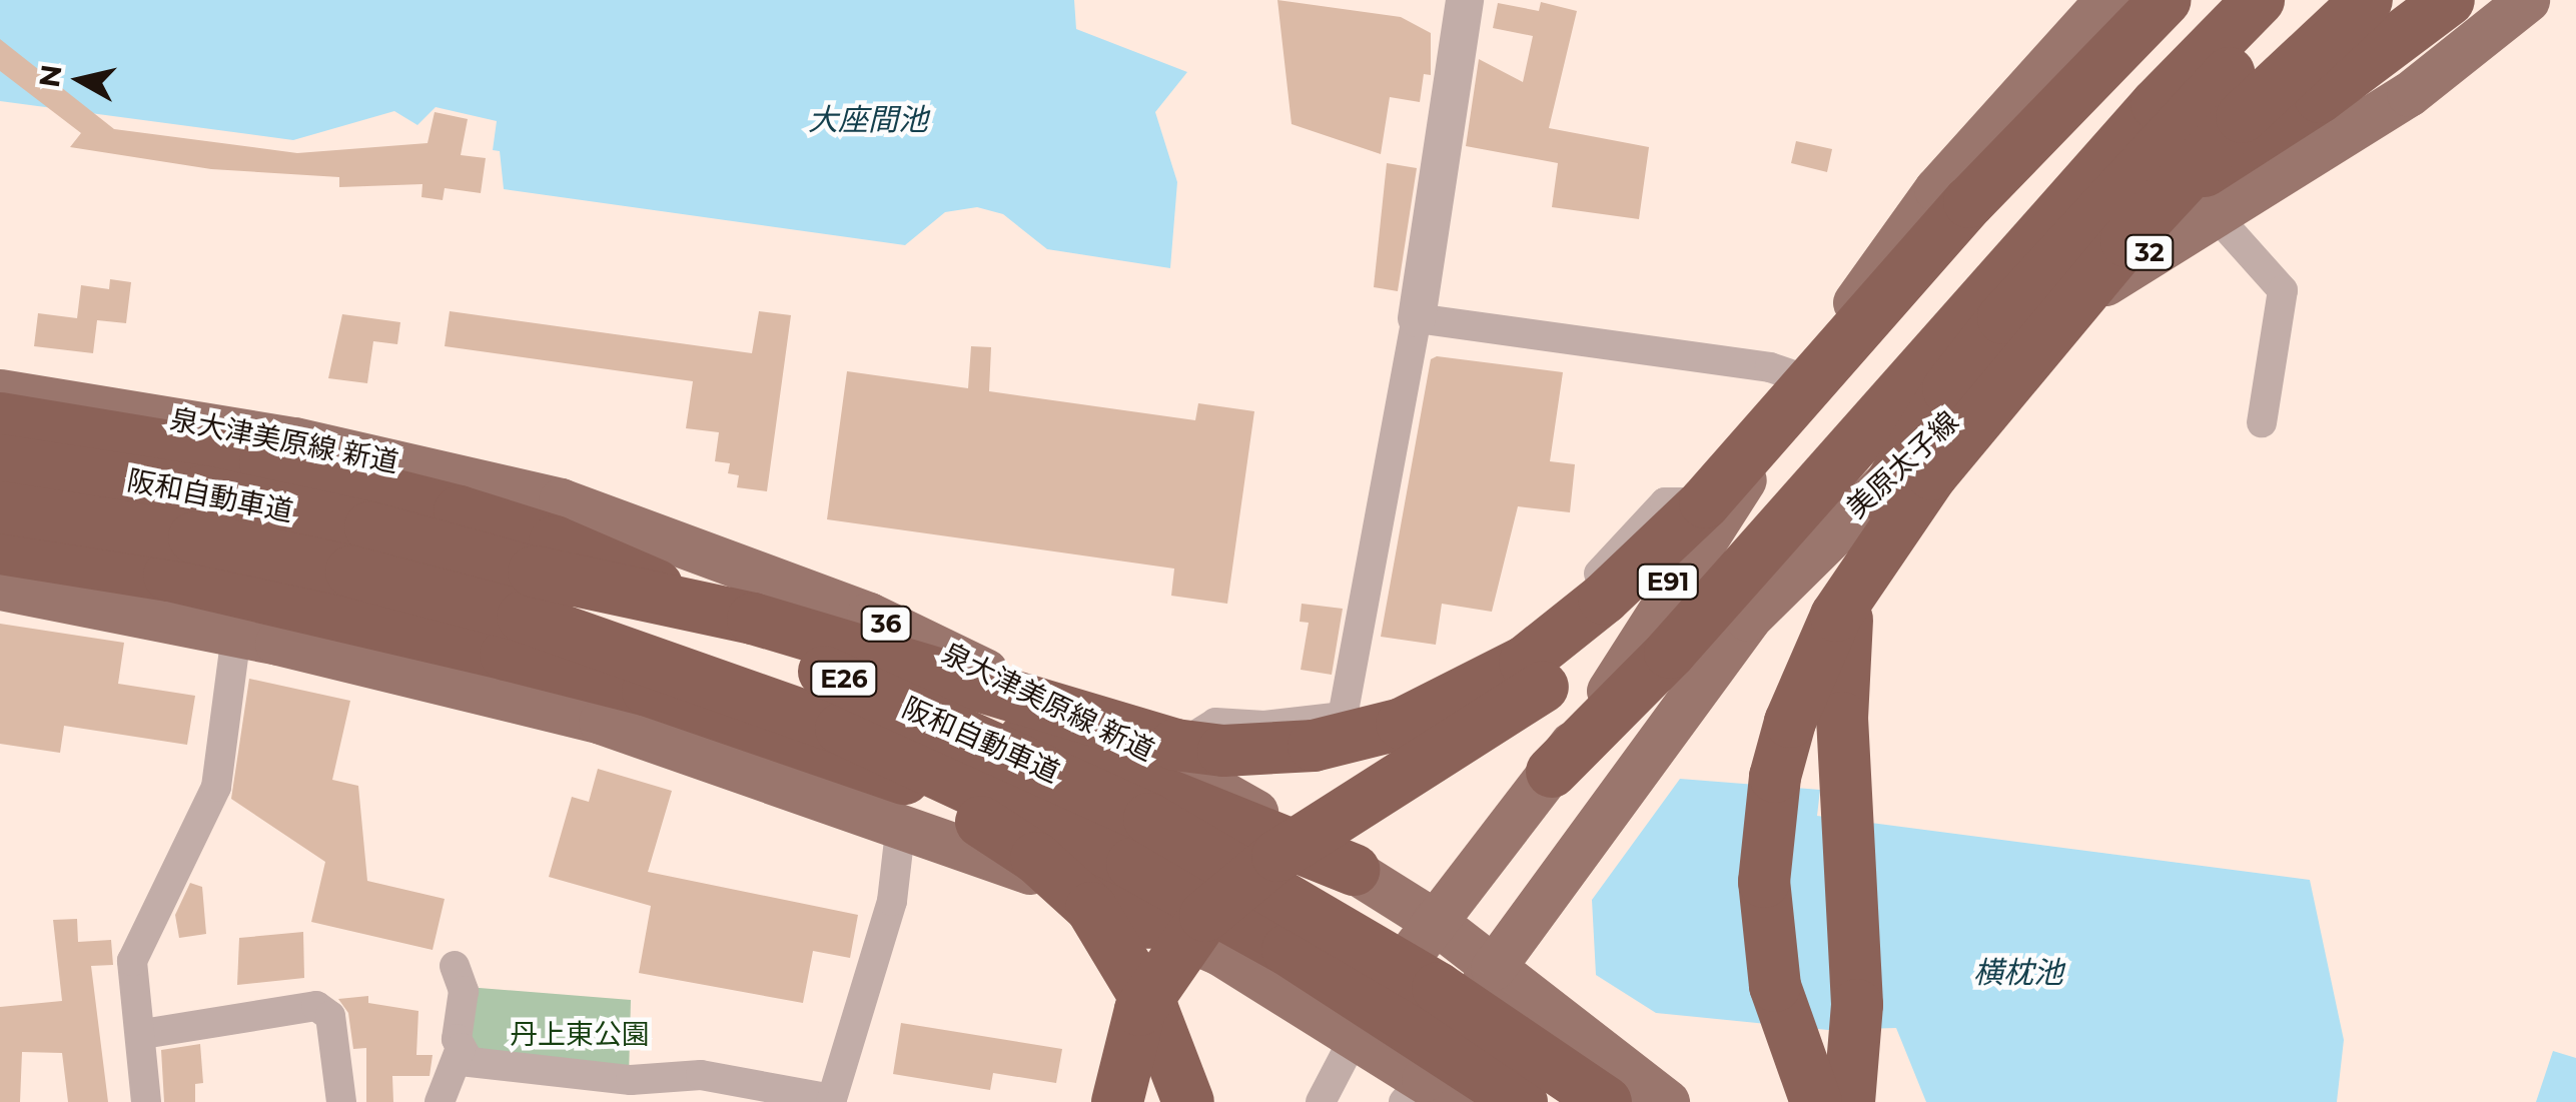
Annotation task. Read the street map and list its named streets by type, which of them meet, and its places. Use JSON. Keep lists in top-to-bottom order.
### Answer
{
  "streets": {
    "highway": ["阪和自動車道", "E91", "E26"],
    "main road": [
      "32",
      "泉大津美原線 新道",
      "美原太子線",
      "36"
    ]
  },
  "crossings": [
    ["泉大津美原線 新道", "美原太子線"],
    ["阪和自動車道", "E91"]
  ],
  "water": ["大座間池", "横枕池"],
  "parks": ["丹上東公園"],
  "north": "left"
}
